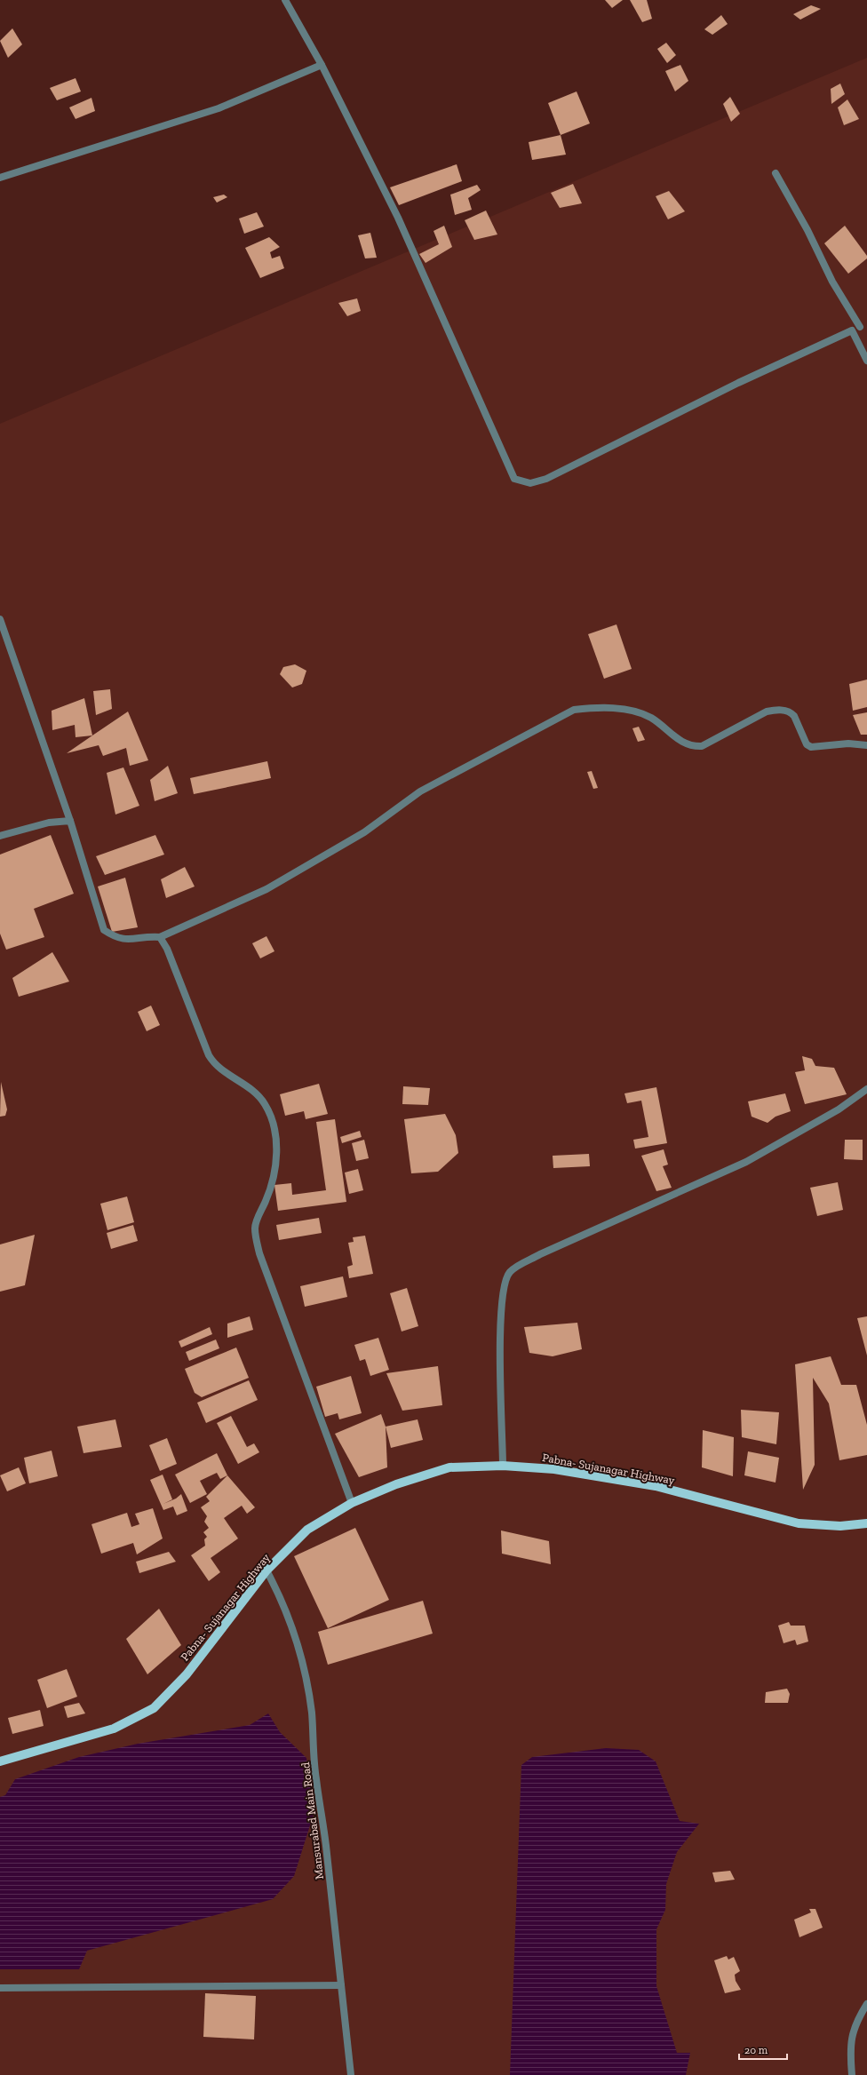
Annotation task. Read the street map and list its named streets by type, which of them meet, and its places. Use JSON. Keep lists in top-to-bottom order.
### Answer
{
  "streets": {
    "main road": ["Pabna- Sujanagar Highway"],
    "street": ["Mansurabad Main Road"]
  },
  "crossings": [
    ["Pabna- Sujanagar Highway", "Mansurabad Main Road"]
  ],
  "scale_bar": "20 m"
}
